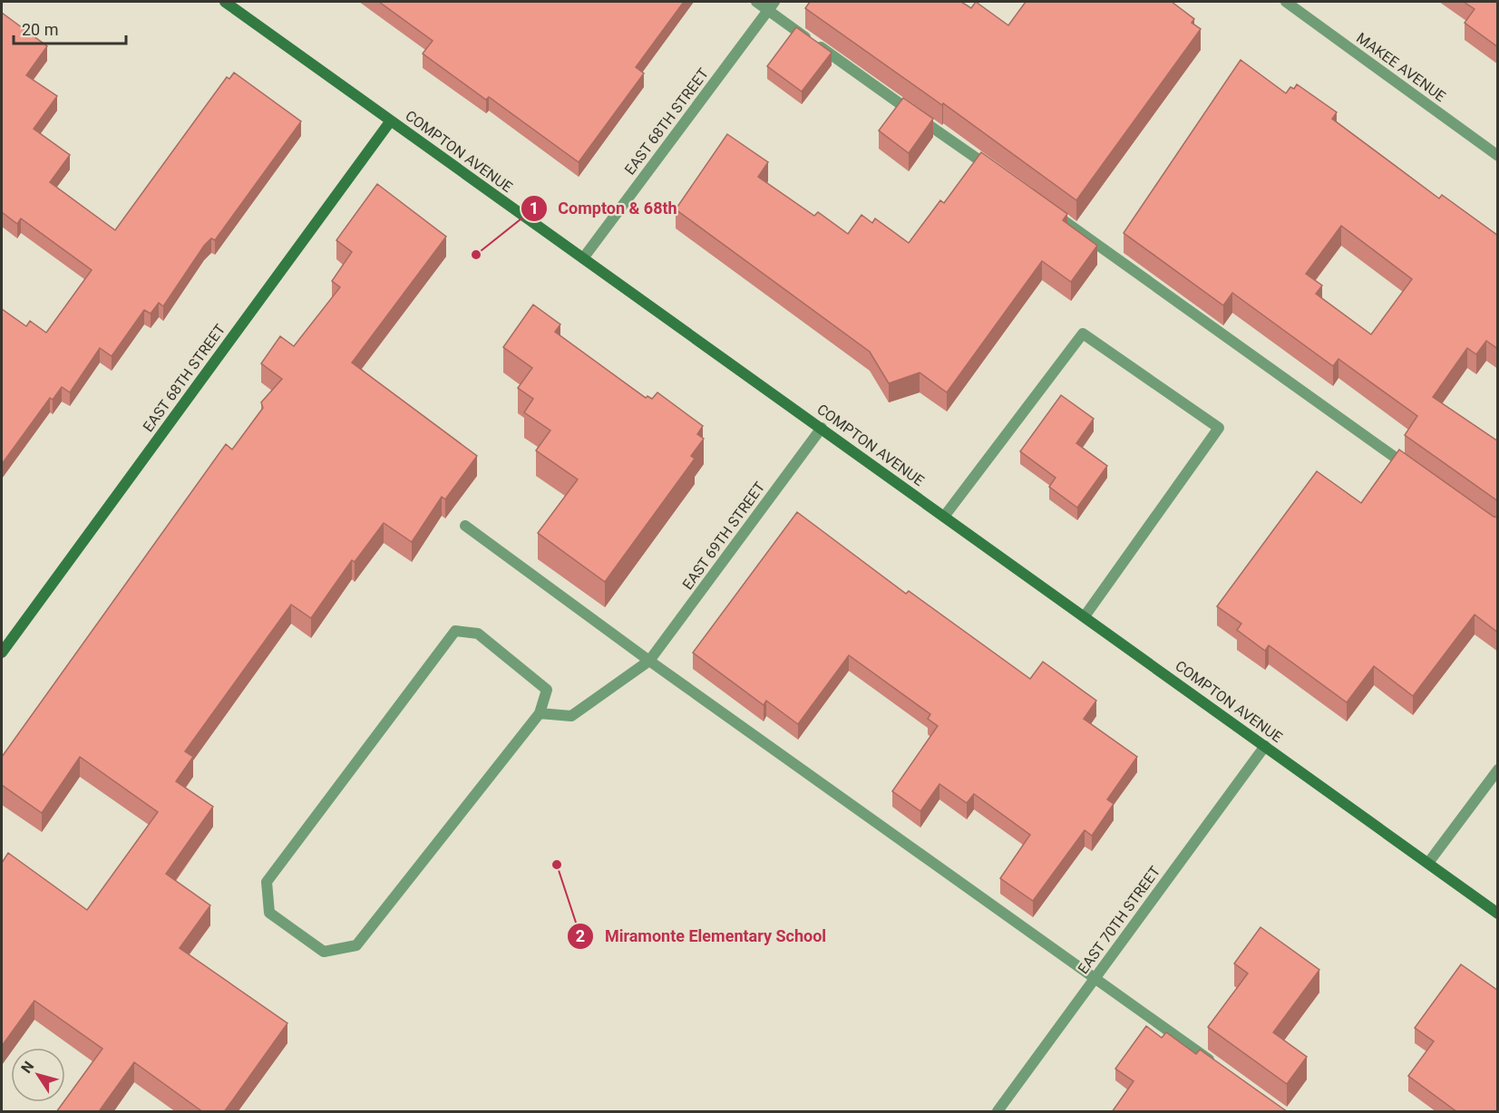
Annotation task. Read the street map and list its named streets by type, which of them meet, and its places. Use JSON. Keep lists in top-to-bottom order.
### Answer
{
  "streets": {
    "main road": ["EAST 68TH STREET", "COMPTON AVENUE"],
    "street": ["MAKEE AVENUE", "EAST 69TH STREET", "EAST 70TH STREET"]
  },
  "crossings": [
    ["EAST 68TH STREET", "COMPTON AVENUE"],
    ["COMPTON AVENUE", "EAST 69TH STREET"],
    ["COMPTON AVENUE", "EAST 70TH STREET"]
  ],
  "places": ["Compton & 68th", "Miramonte Elementary School"],
  "scale_bar": "20 m",
  "north": "top left"
}
